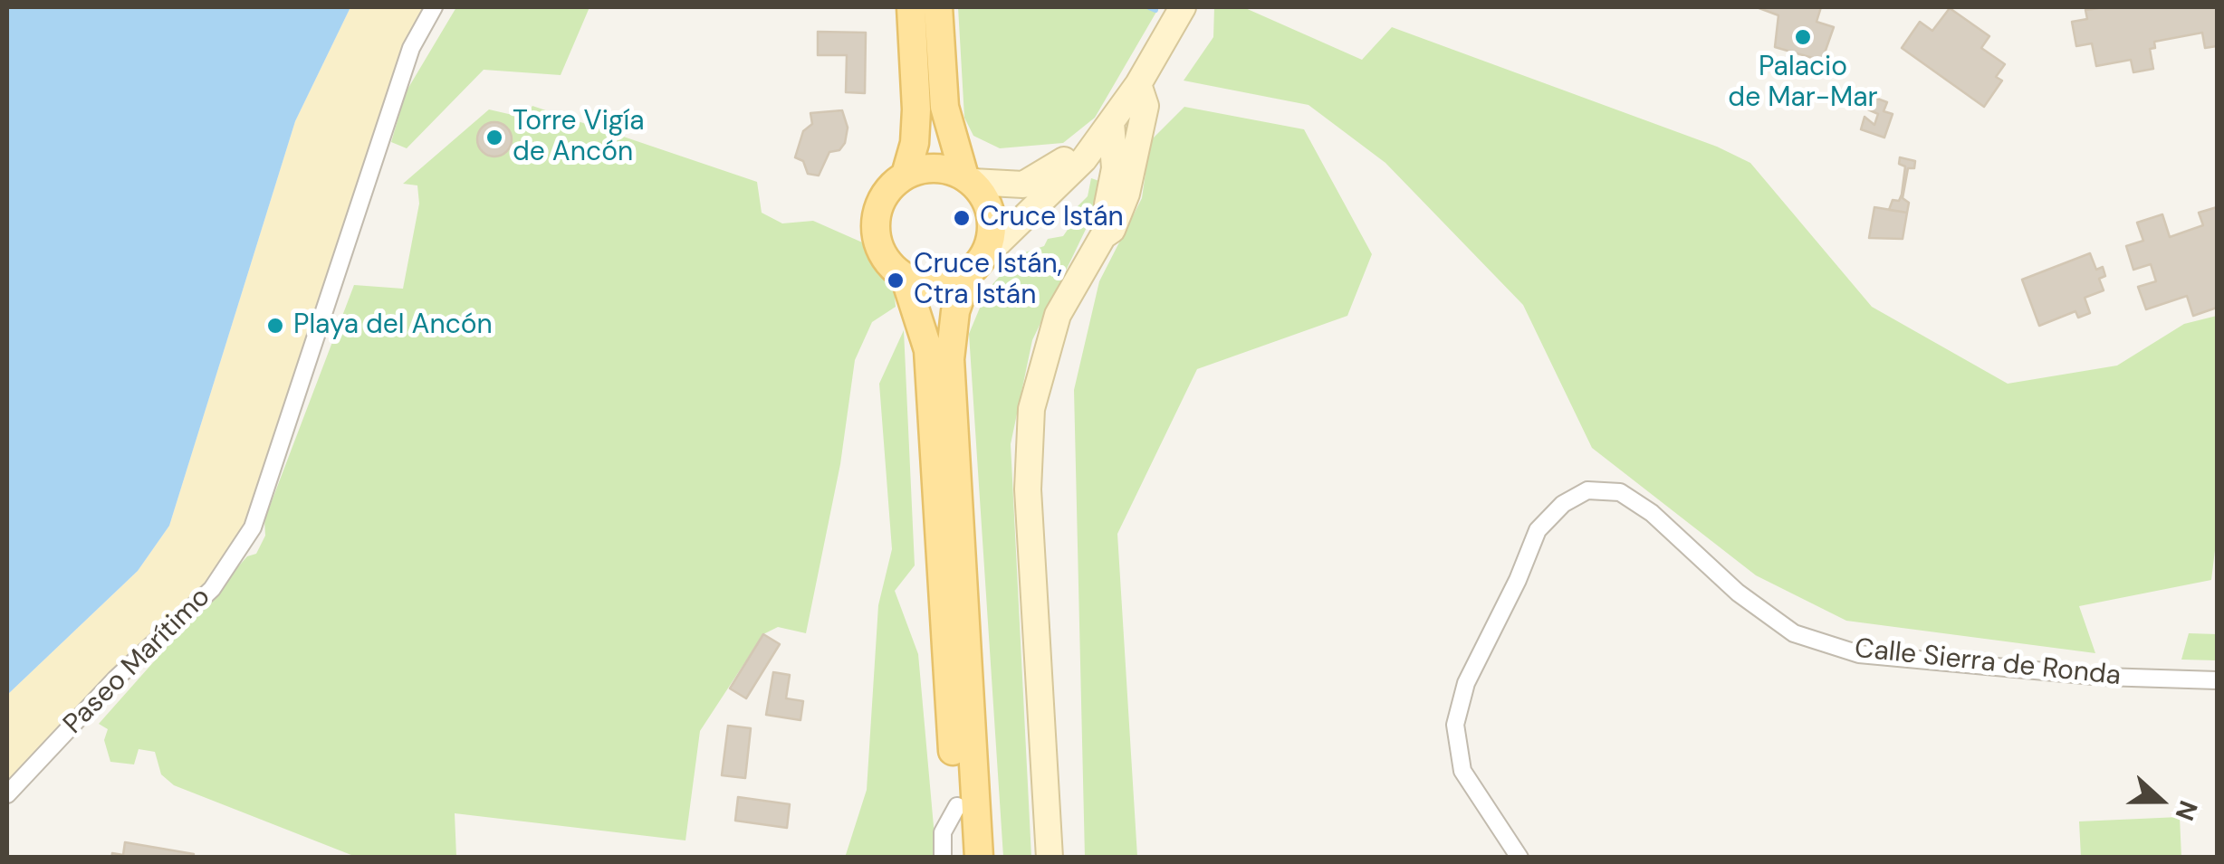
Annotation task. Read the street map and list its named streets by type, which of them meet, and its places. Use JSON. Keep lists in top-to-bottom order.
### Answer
{
  "streets": {
    "street": ["Paseo Marítimo", "Calle Sierra de Ronda"]
  },
  "places": [
    "Palacio de Mar-Mar",
    "Torre Vigía de Ancón",
    "Cruce Istán",
    "Cruce Istán, Ctra Istán",
    "Playa del Ancón"
  ],
  "north": "right"
}
